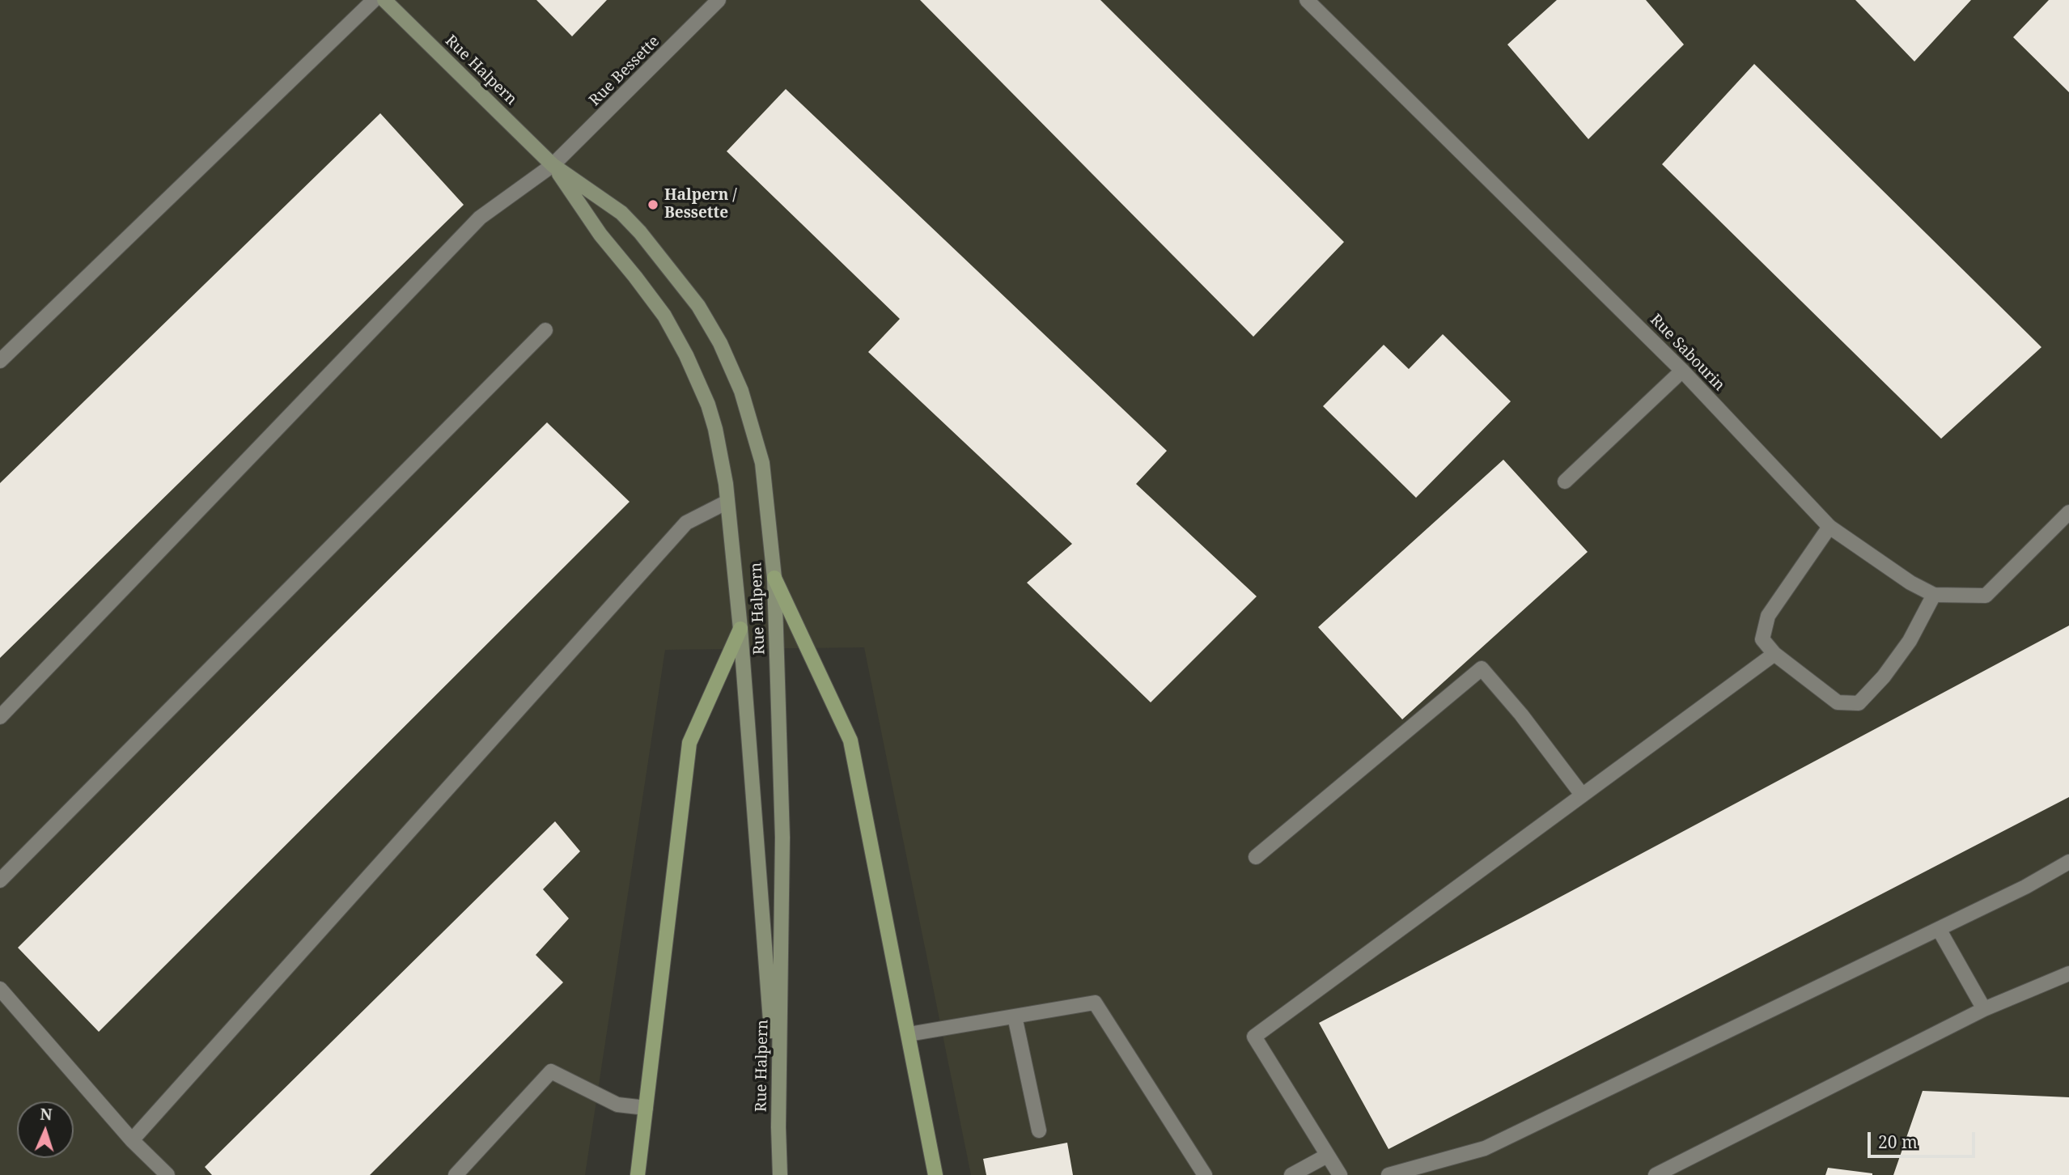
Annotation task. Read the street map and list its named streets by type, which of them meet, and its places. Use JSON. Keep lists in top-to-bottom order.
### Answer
{
  "streets": {
    "street": ["Rue Halpern", "Rue Bessette", "Rue Sabourin"]
  },
  "crossings": [
    ["Rue Halpern", "Rue Bessette"]
  ],
  "places": ["Halpern / Bessette"],
  "scale_bar": "20 m",
  "north": "top"
}
